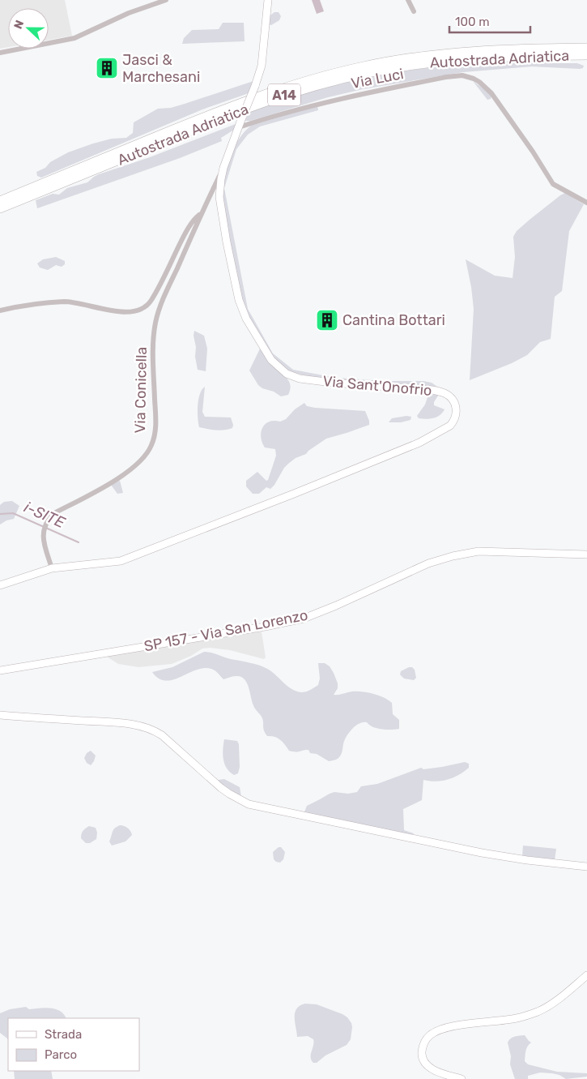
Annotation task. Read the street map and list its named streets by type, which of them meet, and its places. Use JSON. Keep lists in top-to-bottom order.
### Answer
{
  "streets": {
    "highway": ["Autostrada Adriatica", "A14"],
    "street": [
      "Via Luci",
      "Via Sant'Onofrio",
      "Via Conicella",
      "SP 157 - Via San Lorenzo"
    ]
  },
  "crossings": [
    ["Via Luci", "Via Sant'Onofrio"],
    ["Via Sant'Onofrio", "Via Conicella"]
  ],
  "water": ["i-SITE"],
  "places": {
    "building": ["Jasci & Marchesani", "Cantina Bottari"]
  },
  "legend": ["Strada", "Parco"],
  "scale_bar": "100 m",
  "north": "left"
}
